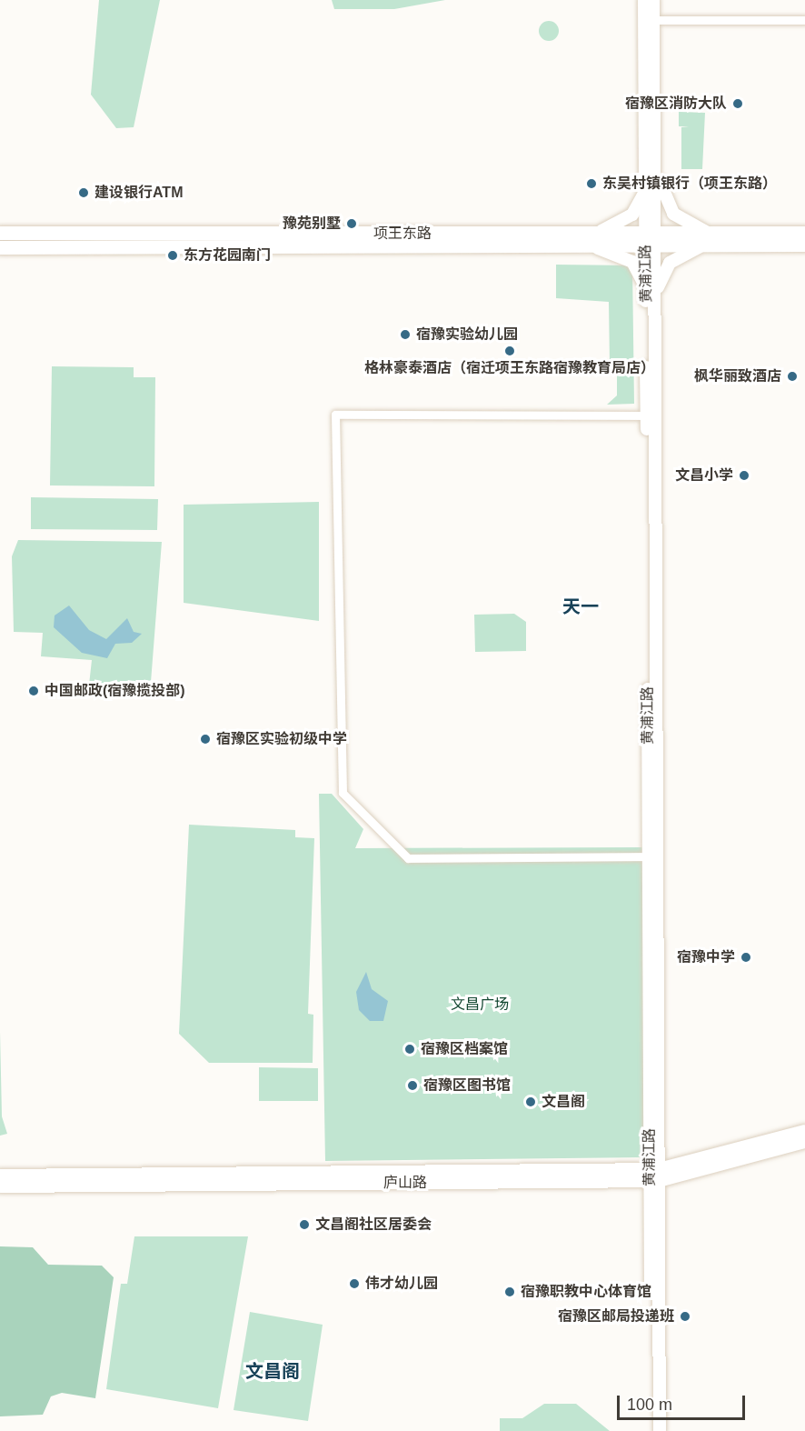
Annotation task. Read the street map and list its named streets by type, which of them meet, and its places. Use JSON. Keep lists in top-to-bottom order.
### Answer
{
  "streets": {
    "main road": ["项王东路"],
    "street": ["黄浦江路", "庐山路"]
  },
  "crossings": [
    ["项王东路", "黄浦江路"],
    ["黄浦江路", "庐山路"]
  ],
  "districts": ["天一", "文昌阁"],
  "parks": ["文昌广场"],
  "places": [
    "宿豫区消防大队",
    "东吴村镇银行（项王东路）",
    "建设银行ATM",
    "豫苑别墅",
    "东方花园南门",
    "宿豫实验幼儿园",
    "格林豪泰酒店（宿迁项王东路宿豫教育局店）",
    "枫华丽致酒店",
    "文昌小学",
    "中国邮政(宿豫揽投部)",
    "宿豫区实验初级中学",
    "宿豫中学",
    "宿豫区档案馆",
    "宿豫区图书馆",
    "文昌阁",
    "文昌阁社区居委会",
    "伟才幼儿园",
    "宿豫职教中心体育馆",
    "宿豫区邮局投递班"
  ],
  "scale_bar": "100 m"
}
